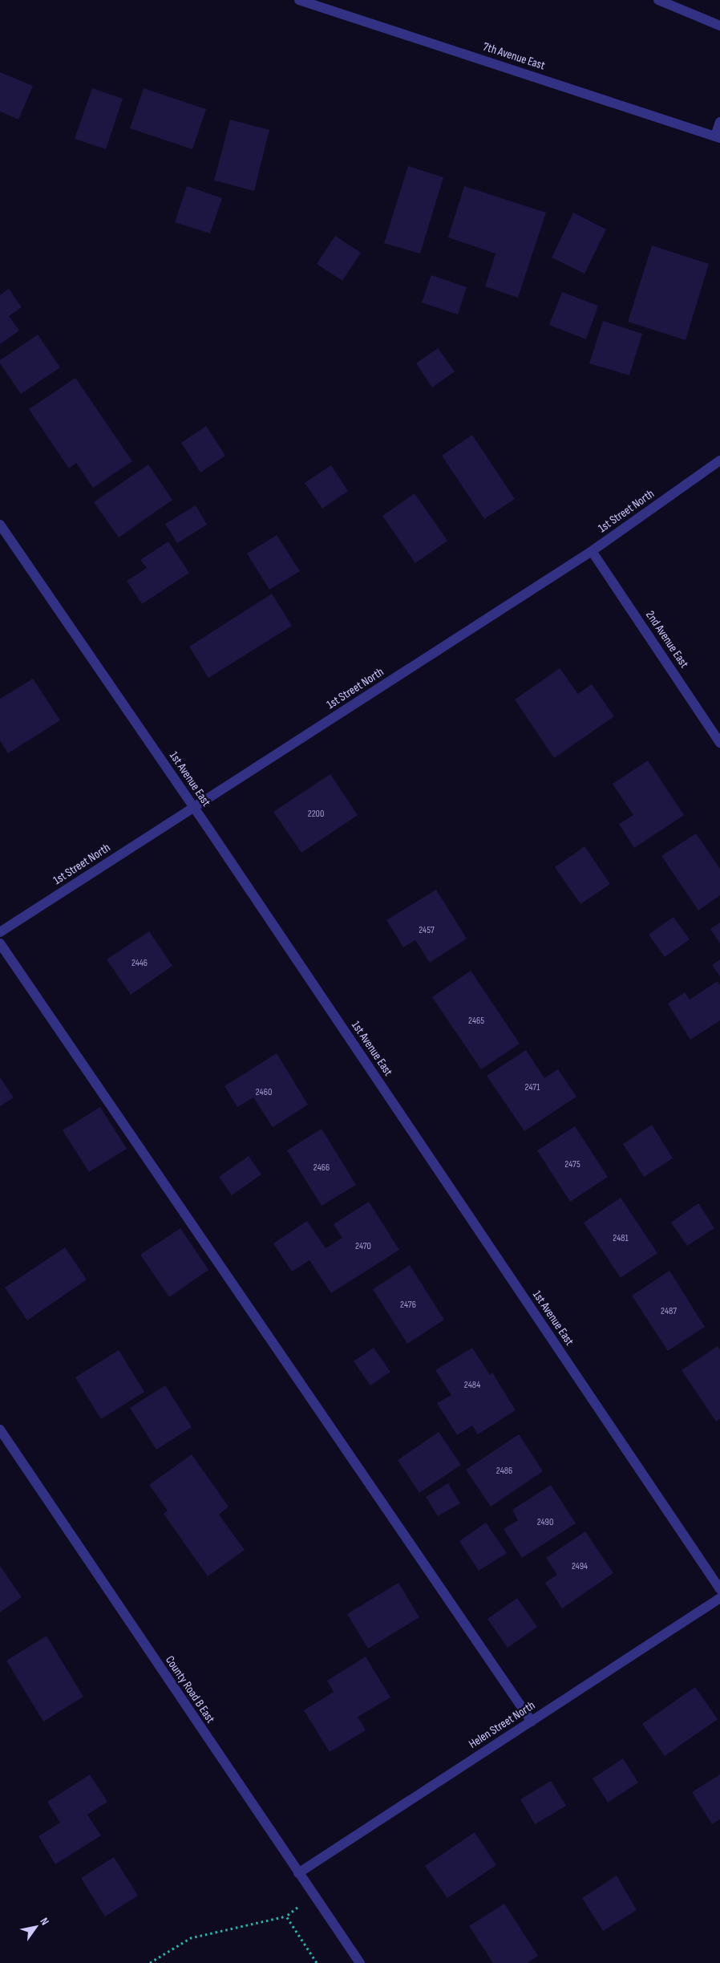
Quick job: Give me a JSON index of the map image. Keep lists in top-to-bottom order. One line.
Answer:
{"streets":{"street":["7th Avenue East","1st Street North","2nd Avenue East","1st Avenue East","County Road B East","Helen Street North"]},"crossings":[["1st Street North","2nd Avenue East"],["1st Street North","1st Avenue East"],["County Road B East","Helen Street North"]],"house_numbers":["2200","2457","2446","2465","2471","2460","2475","2466","2481","2470","2476","2487","2484","2486","2490","2494"],"north":"top right"}
